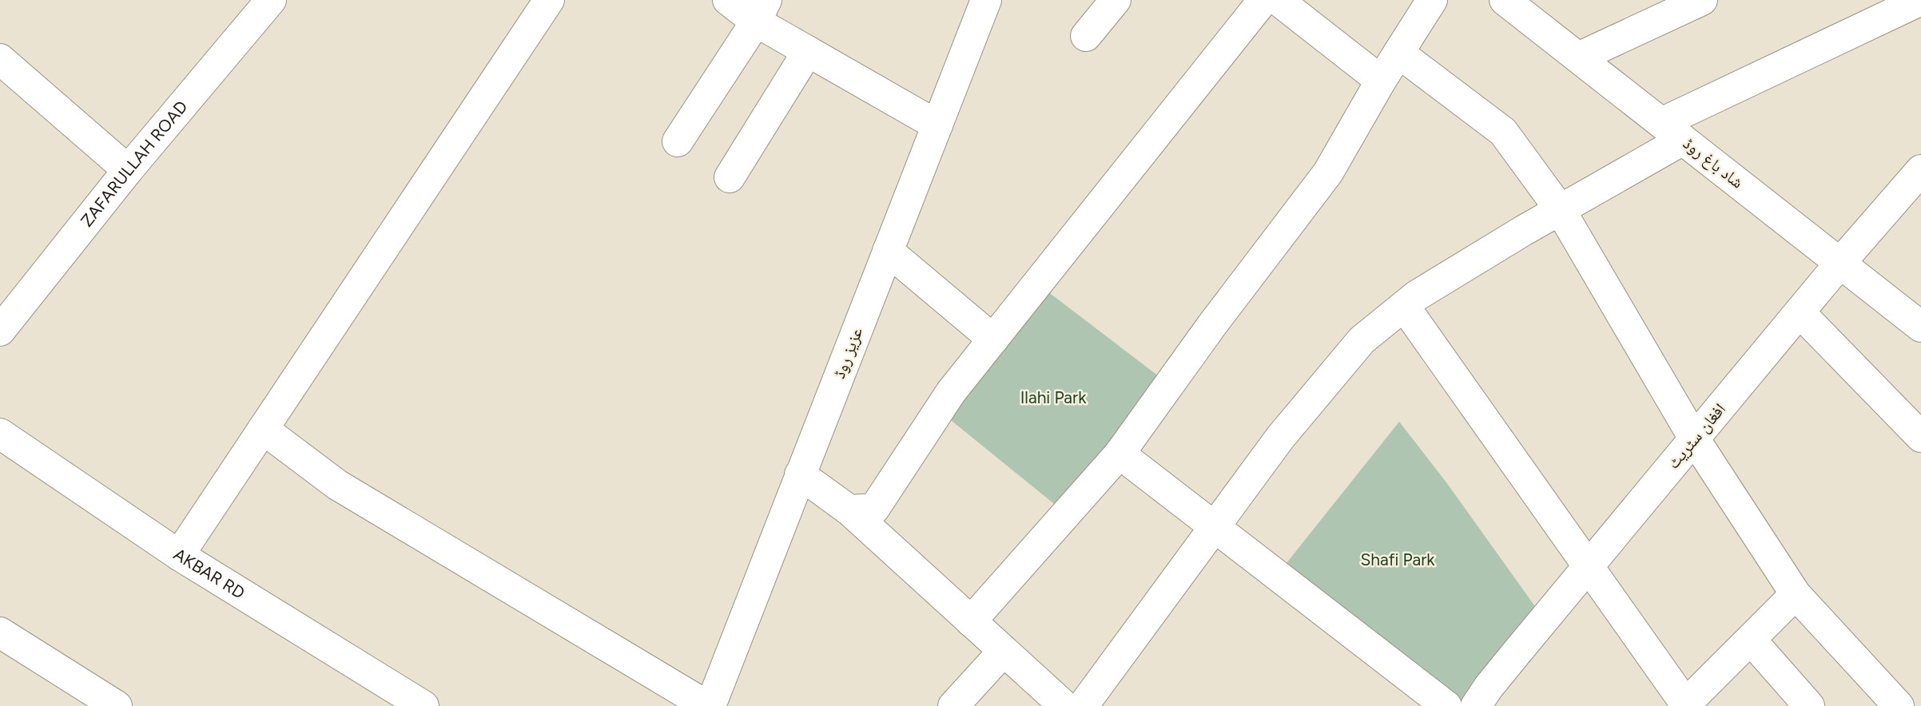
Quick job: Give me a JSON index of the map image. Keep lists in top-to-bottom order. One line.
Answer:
{"streets":{"street":["شاد باغ روڈ","ZAFARULLAH ROAD","عزیز روڈ","افغان سٹریٹ","AKBAR RD"]},"crossings":[["شاد باغ روڈ","افغان سٹریٹ"]],"parks":["Ilahi Park","Shafi Park"]}
